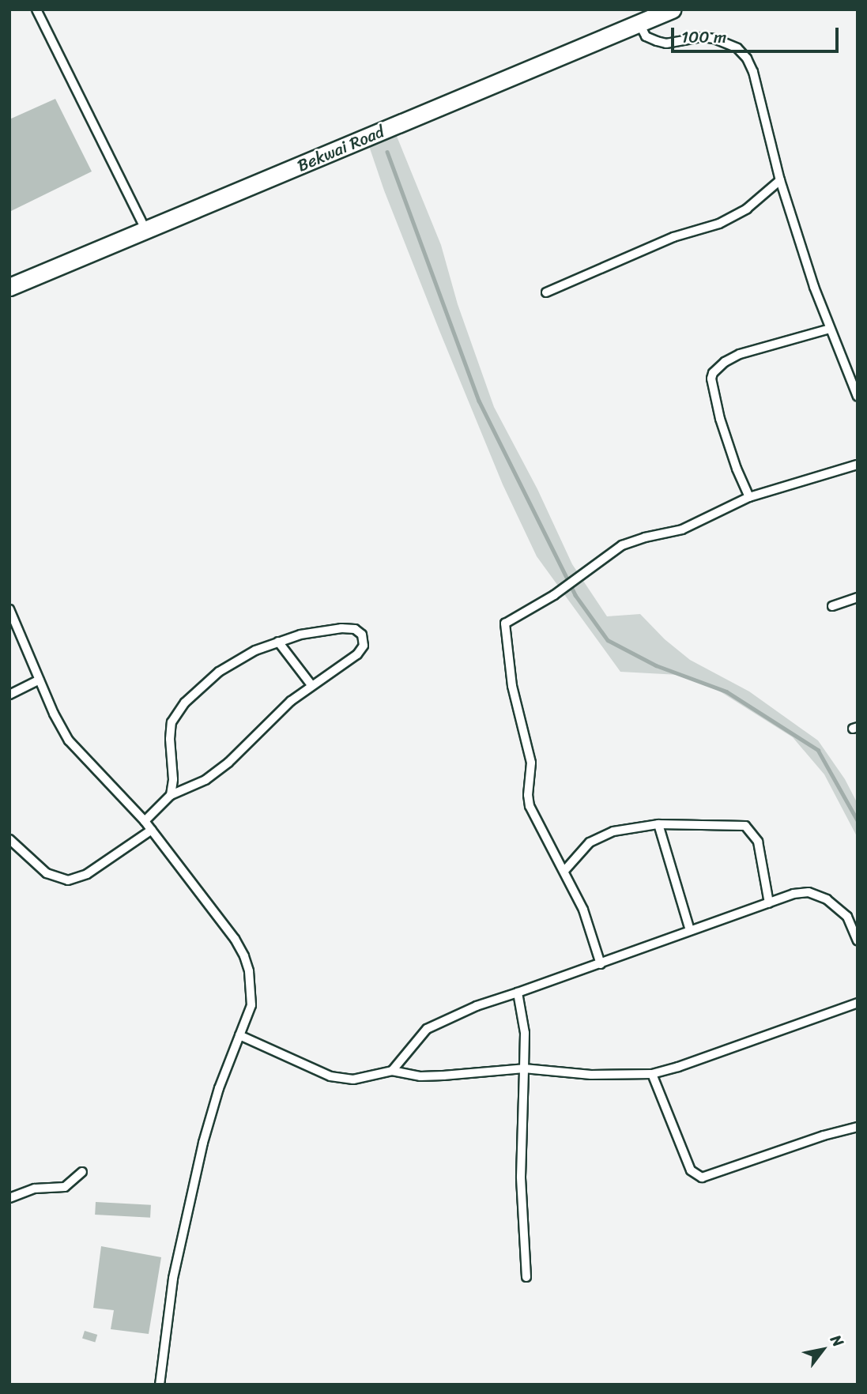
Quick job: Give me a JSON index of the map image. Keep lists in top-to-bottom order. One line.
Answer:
{"streets":{"highway":["Bekwai Road"]},"scale_bar":"100 m","north":"top right"}
